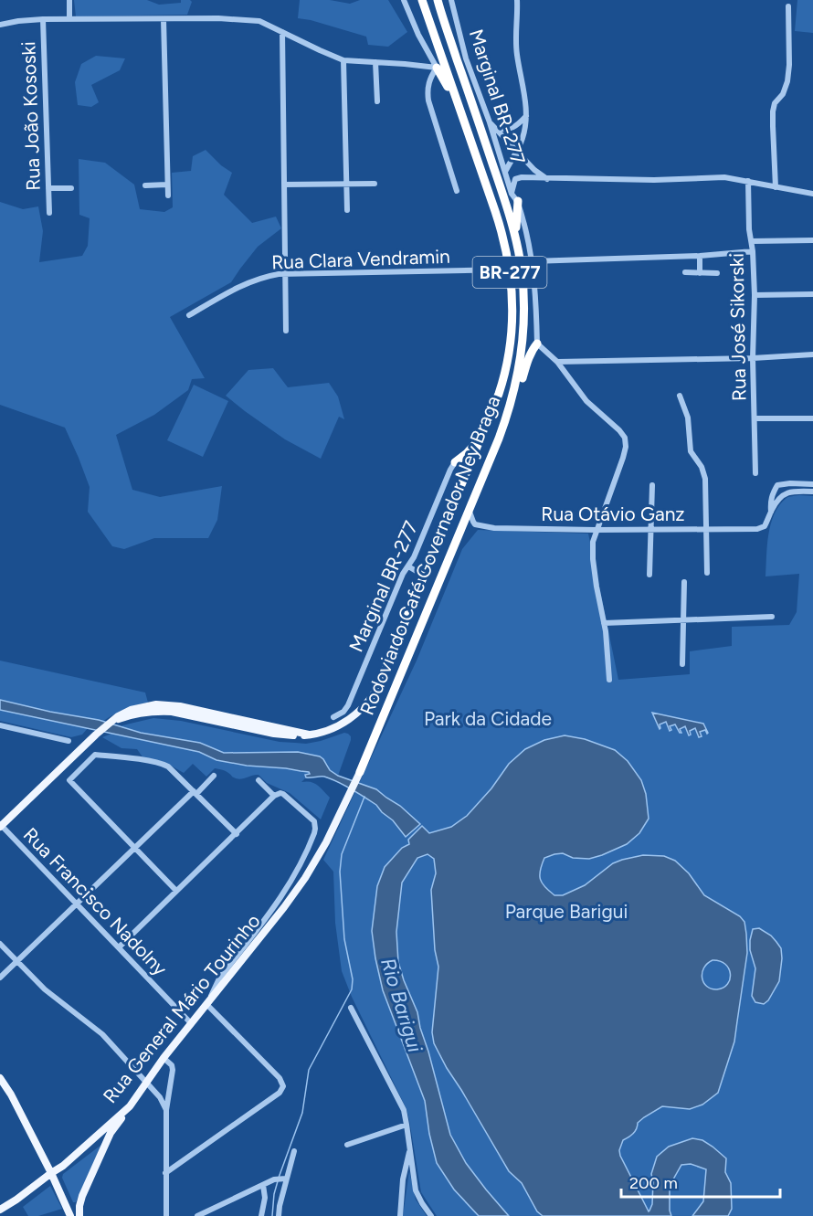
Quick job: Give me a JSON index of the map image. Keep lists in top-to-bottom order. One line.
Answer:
{"streets":{"highway":["BR-277","Rodovia do Café Governador Ney Braga"],"main road":["Rua General Mário Tourinho"],"street":["Marginal BR-277","Rua João Kososki","Rua Clara Vendramin","Rua José Sikorski","Rua Otávio Ganz","Rua Francisco Nadolny"]},"crossings":[["Rua Clara Vendramin","Rodovia do Café Governador Ney Braga"],["Rua Otávio Ganz","Rodovia do Café Governador Ney Braga"],["Rodovia do Café Governador Ney Braga","Rua General Mário Tourinho"],["Rua Francisco Nadolny","Rua General Mário Tourinho"]],"water":["Rio Barigui"],"parks":["Park da Cidade","Parque Barigui"],"scale_bar":"200 m"}
